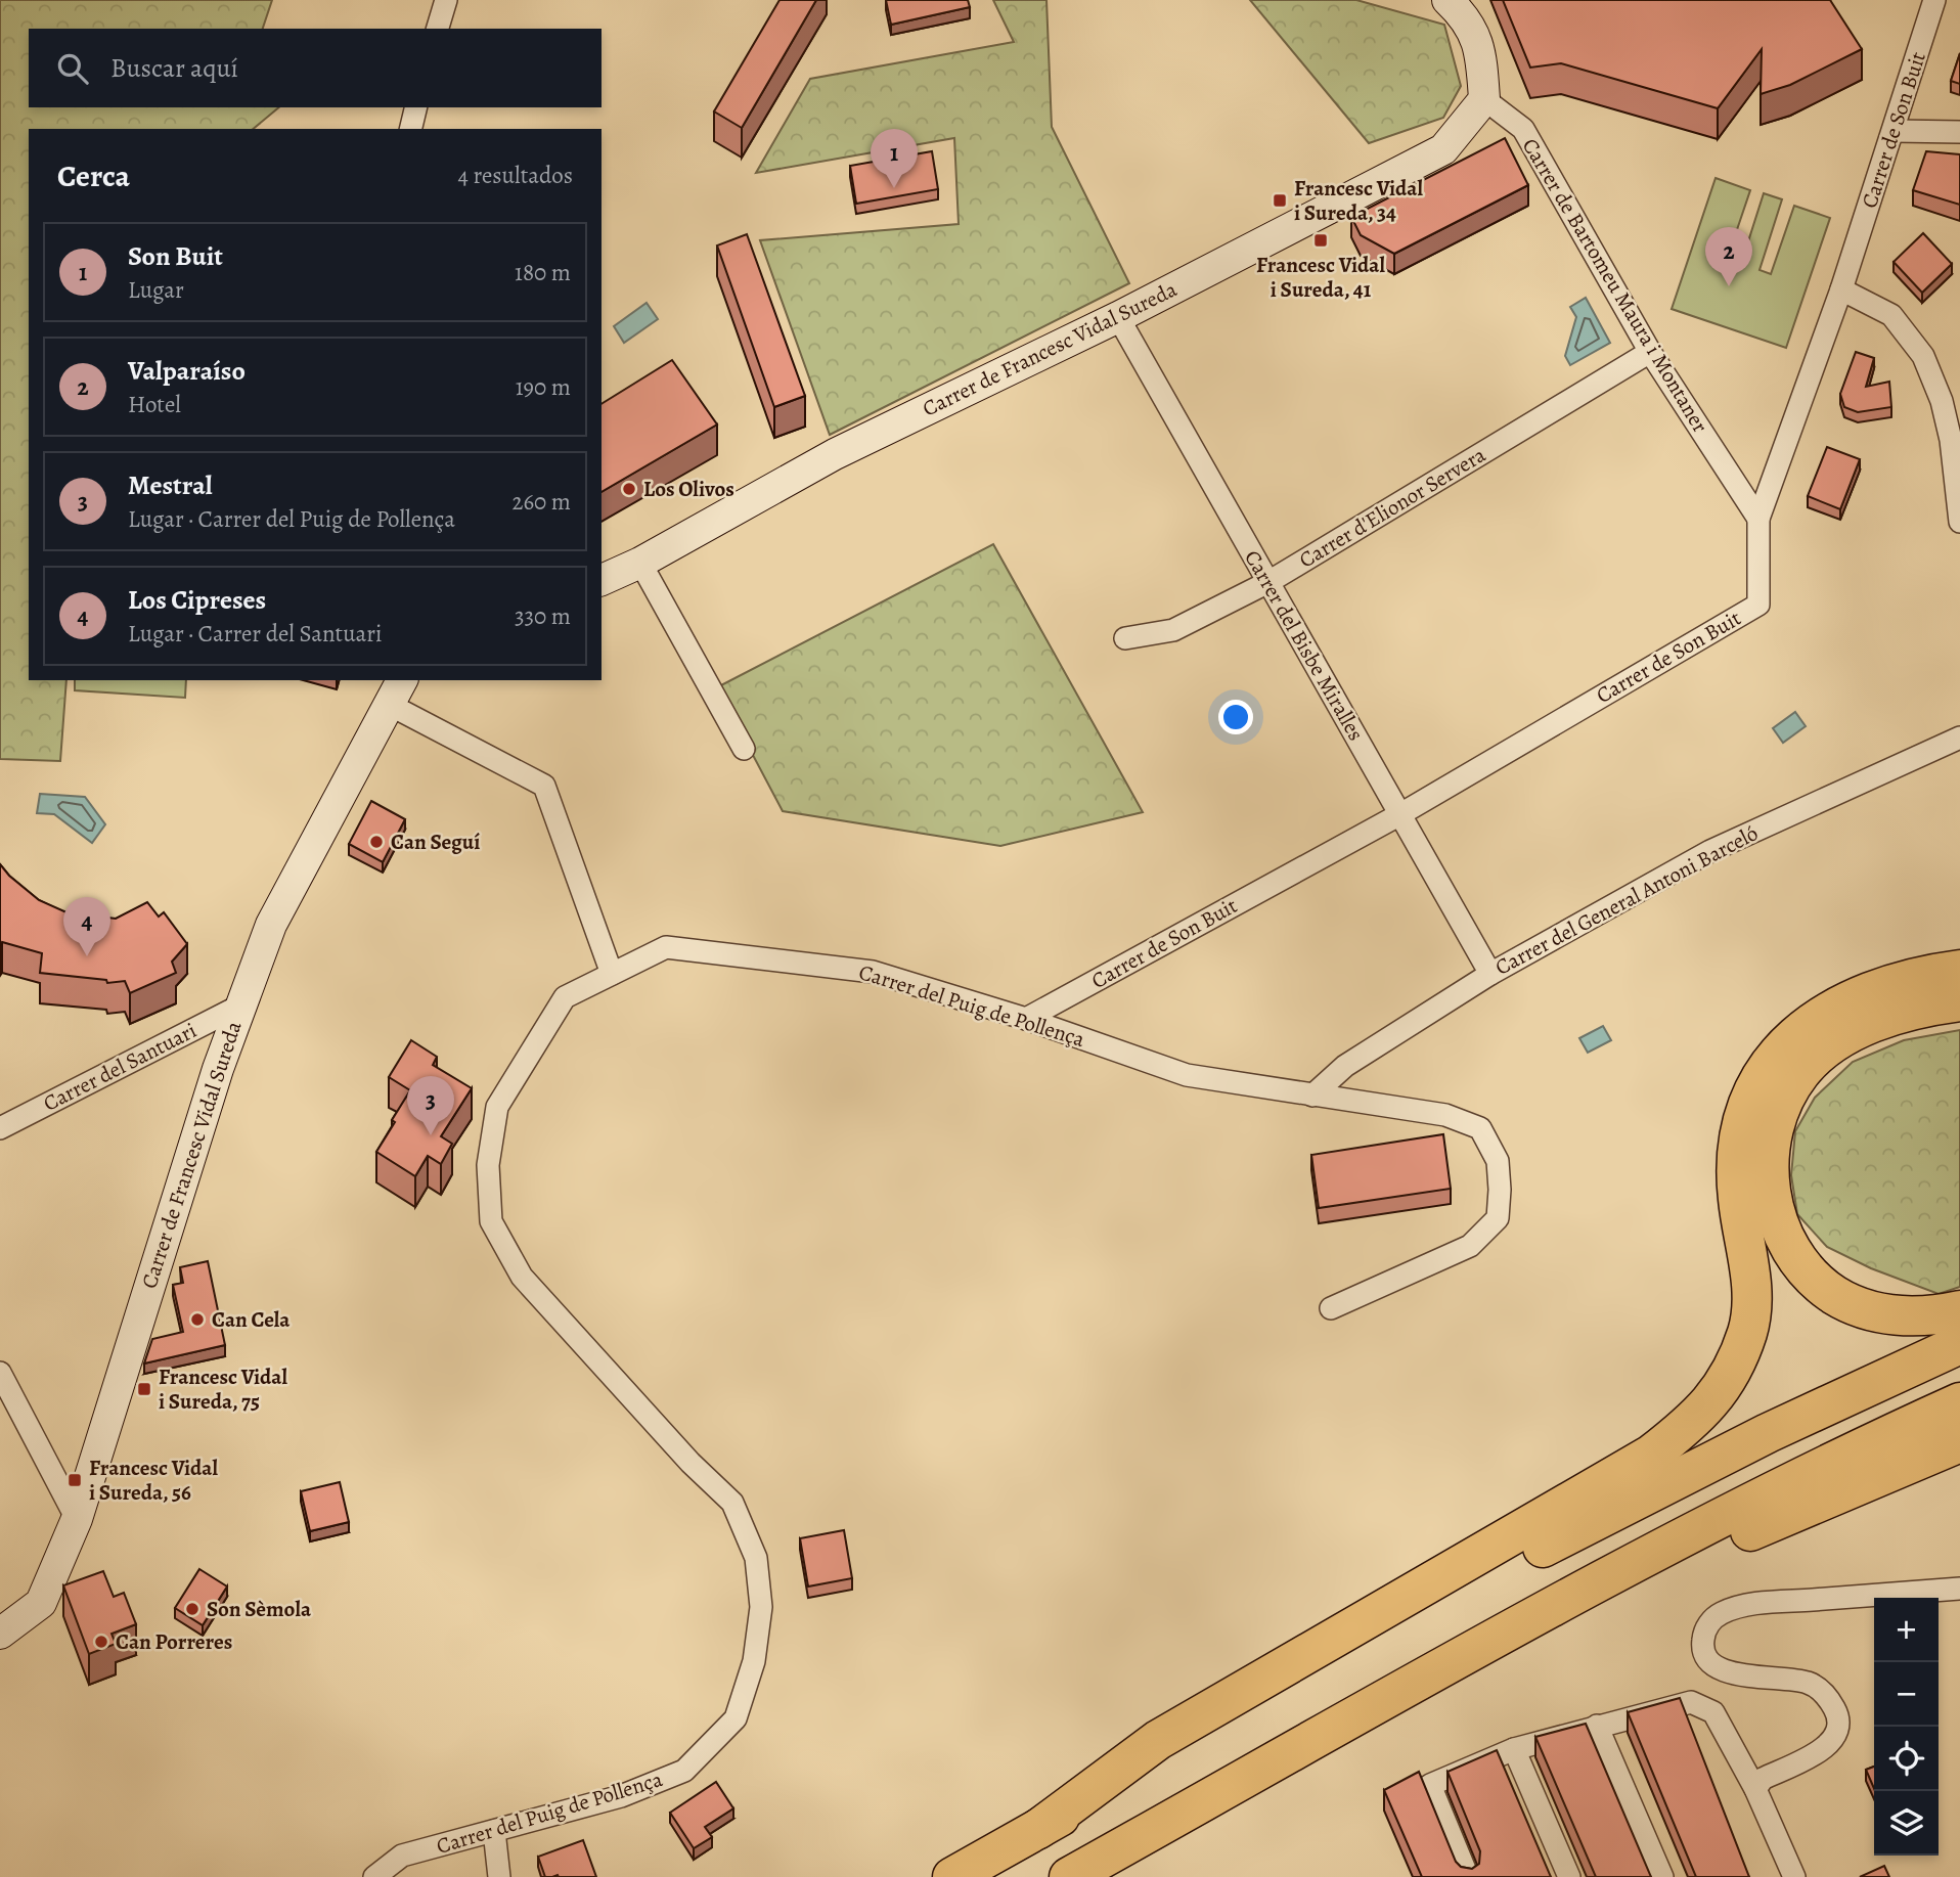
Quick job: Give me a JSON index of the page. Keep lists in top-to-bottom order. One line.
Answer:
{"streets":{"street":["Carrer de Son Buit","Carrer de Bartomeu Maura i Montaner","Carrer de Francesc Vidal Sureda","Carrer d'Elionor Servera","Carrer del Bisbe Miralles","Carrer del General Antoni Barceló","Carrer del Puig de Pollença","Carrer del Santuari"]},"crossings":[["Carrer de Son Buit","Carrer de Bartomeu Maura i Montaner"],["Carrer de Son Buit","Carrer del Bisbe Miralles"],["Carrer de Son Buit","Carrer del Puig de Pollença"],["Carrer de Bartomeu Maura i Montaner","Carrer de Francesc Vidal Sureda"],["Carrer de Bartomeu Maura i Montaner","Carrer d'Elionor Servera"],["Carrer de Francesc Vidal Sureda","Carrer del Bisbe Miralles"],["Carrer de Francesc Vidal Sureda","Carrer del Santuari"],["Carrer d'Elionor Servera","Carrer del Bisbe Miralles"],["Carrer del Bisbe Miralles","Carrer del General Antoni Barceló"],["Carrer del General Antoni Barceló","Carrer del Puig de Pollença"]],"places":{"transit":["Francesc Vidal i Sureda, 34","Francesc Vidal i Sureda, 41","Francesc Vidal i Sureda, 75","Francesc Vidal i Sureda, 56"],"other":["Los Olivos","Can Seguí","Can Cela","Son Sèmola","Can Porreres"]},"page":{"search":"Buscar aquí","pins":["1","2","4","3"],"heading":["Cerca","4 resultados"],"list":[{"mark":"1","name":"Son Buit","note":"Lugar","value":"180 m"},{"mark":"2","name":"Valparaíso","note":"Hotel","value":"190 m"},{"mark":"3","name":"Mestral","note":"Lugar · Carrer del Puig de Pollença","value":"260 m"},{"mark":"4","name":"Los Cipreses","note":"Lugar · Carrer del Santuari","value":"330 m"}],"map_buttons":["+","−"]}}
